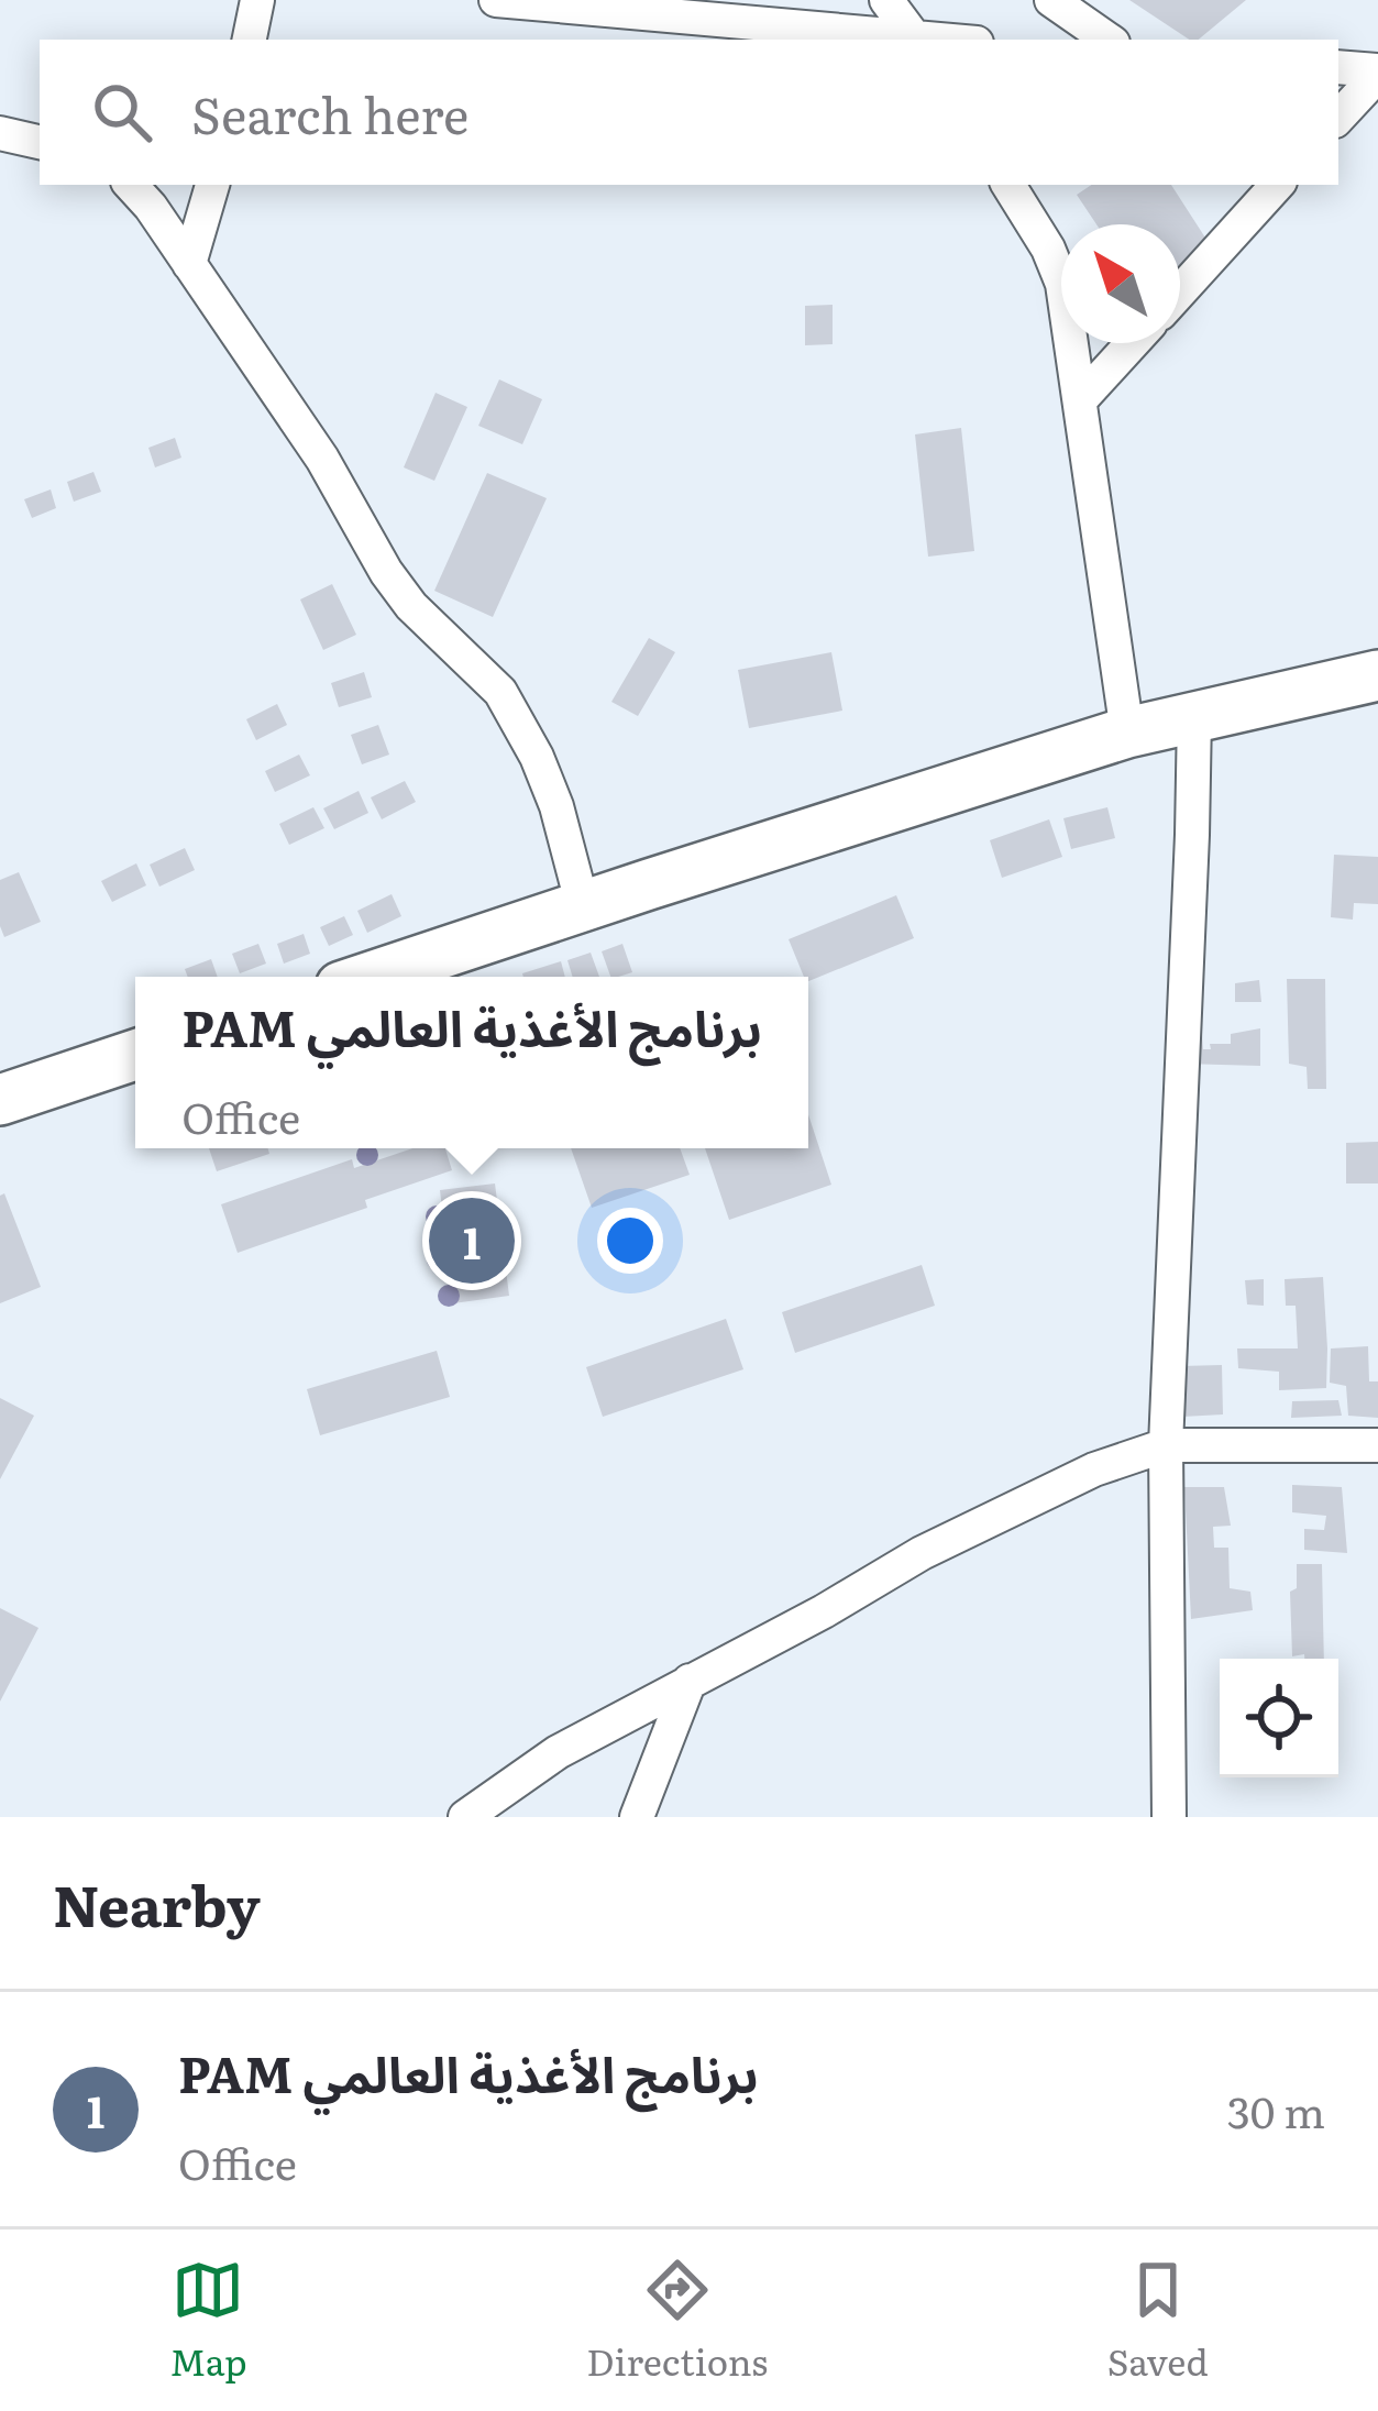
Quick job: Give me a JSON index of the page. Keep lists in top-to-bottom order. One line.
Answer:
{"north":"top left","page":{"search":"Search here","popup":["PAM برنامج الأغذية العالمي","Office"],"pins":"1","heading":"Nearby","list":[{"mark":"1","name":"PAM برنامج الأغذية العالمي","note":"Office","value":"30 m"}],"nav":["Map","Directions","Saved"]}}
